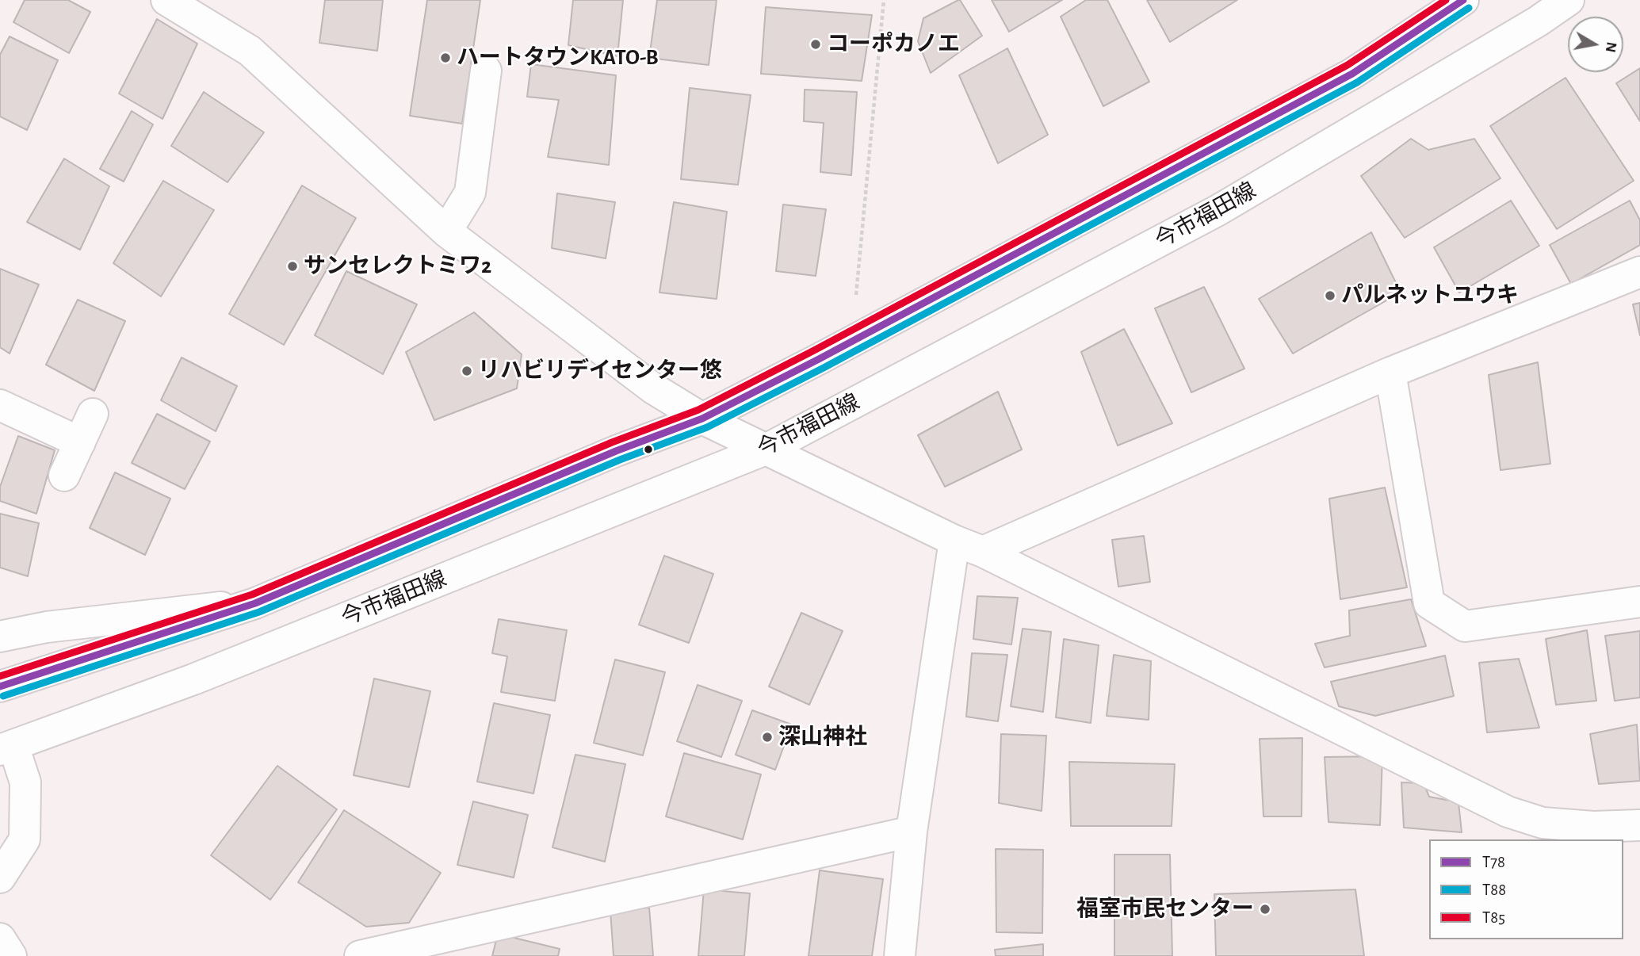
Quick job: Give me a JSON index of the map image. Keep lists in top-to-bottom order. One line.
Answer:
{"streets":{"street":["今市福田線"]},"places":["コーポカノエ","ハートタウンKATO-B","サンセレクトミワ2","パルネットユウキ","リハビリデイセンター悠","深山神社","福室市民センター"],"lines":["transit line T78","transit line T85","transit line T88"],"legend":["T78","T88","T85"],"north":"right"}
